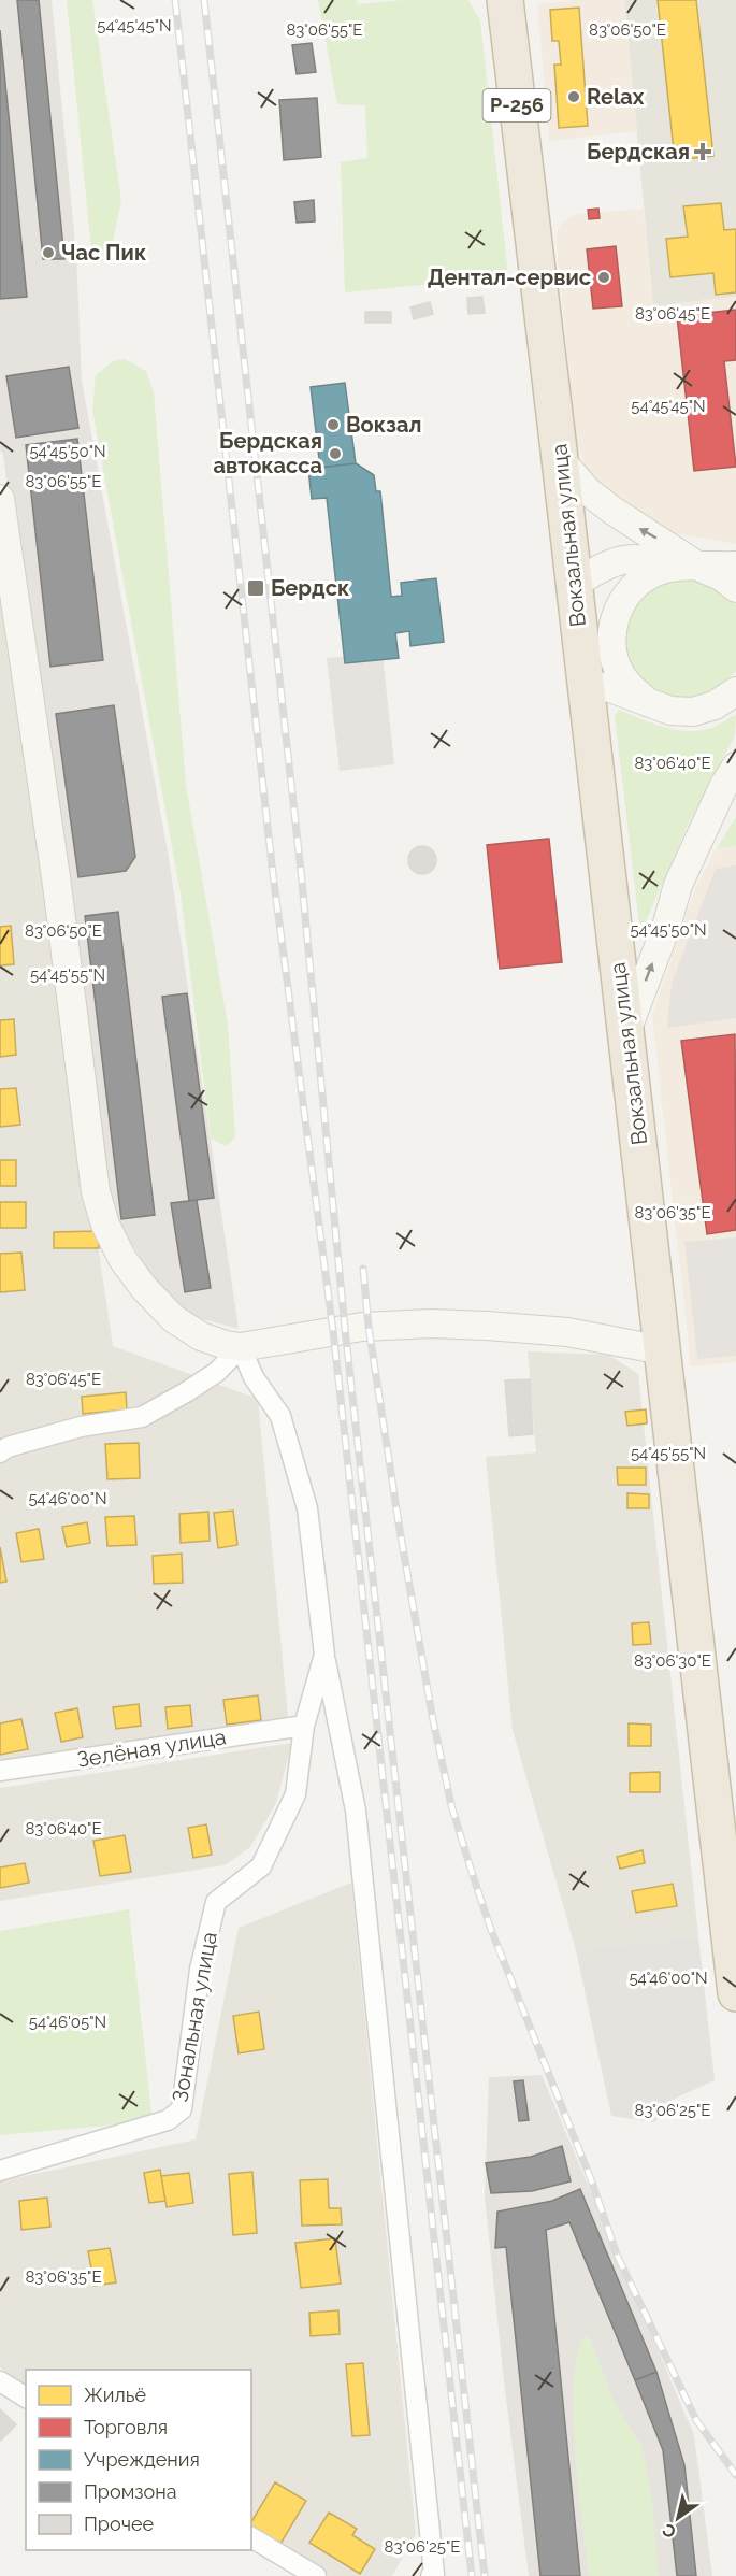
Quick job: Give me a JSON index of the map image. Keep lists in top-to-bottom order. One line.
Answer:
{"streets":{"highway":["Р-256","Вокзальная улица"],"street":["Зелёная улица","Зональная улица"]},"crossings":[["Зелёная улица","Зональная улица"]],"places":{"other":["Relax","Час Пик","Дентал-сервис","Вокзал","Бердская автокасса"],"health":["Бердская"],"transit":["Бердск"]},"legend":["Жильё","Торговля","Учреждения","Промзона","Прочее"],"north":"bottom left","coordinates":["54°45'45\"N","83°06'55\"E","83°06'50\"E","83°06'45\"E","54°45'50\"N","83°06'40\"E","54°45'55\"N","83°06'35\"E","54°46'00\"N","83°06'30\"E","54°46'05\"N","83°06'25\"E"]}
